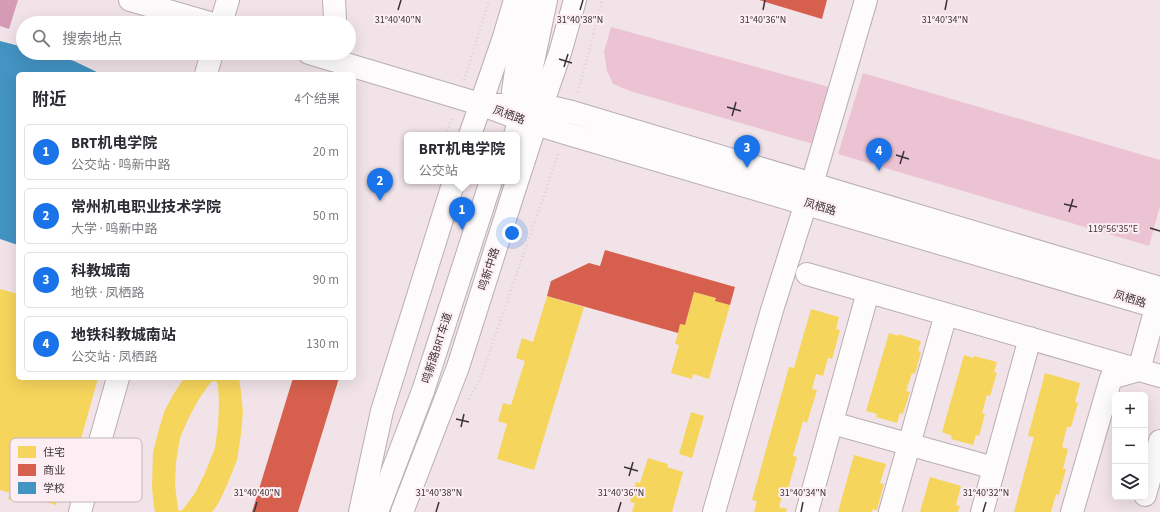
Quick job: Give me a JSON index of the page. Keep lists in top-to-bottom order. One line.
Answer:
{"streets":{"main road":["凤栖路","鸣新中路","鸣新路BRT车道"]},"crossings":[["凤栖路","鸣新中路"]],"legend":["住宅","商业","学校"],"page":{"search":"搜索地点","heading":["附近","4个结果"],"list":[{"mark":"1","name":"BRT机电学院","note":"公交站 · 鸣新中路","value":"20 m"},{"mark":"2","name":"常州机电职业技术学院","note":"大学 · 鸣新中路","value":"50 m"},{"mark":"3","name":"科教城南","note":"地铁 · 凤栖路","value":"90 m"},{"mark":"4","name":"地铁科教城南站","note":"公交站 · 凤栖路","value":"130 m"}],"popup":["BRT机电学院","公交站"],"pins":["3","4","2","1"],"map_buttons":["+","−"]},"coordinates":["31°40'40\"N","31°40'38\"N","31°40'36\"N","31°40'34\"N","119°56'35\"E","31°40'32\"N"]}
